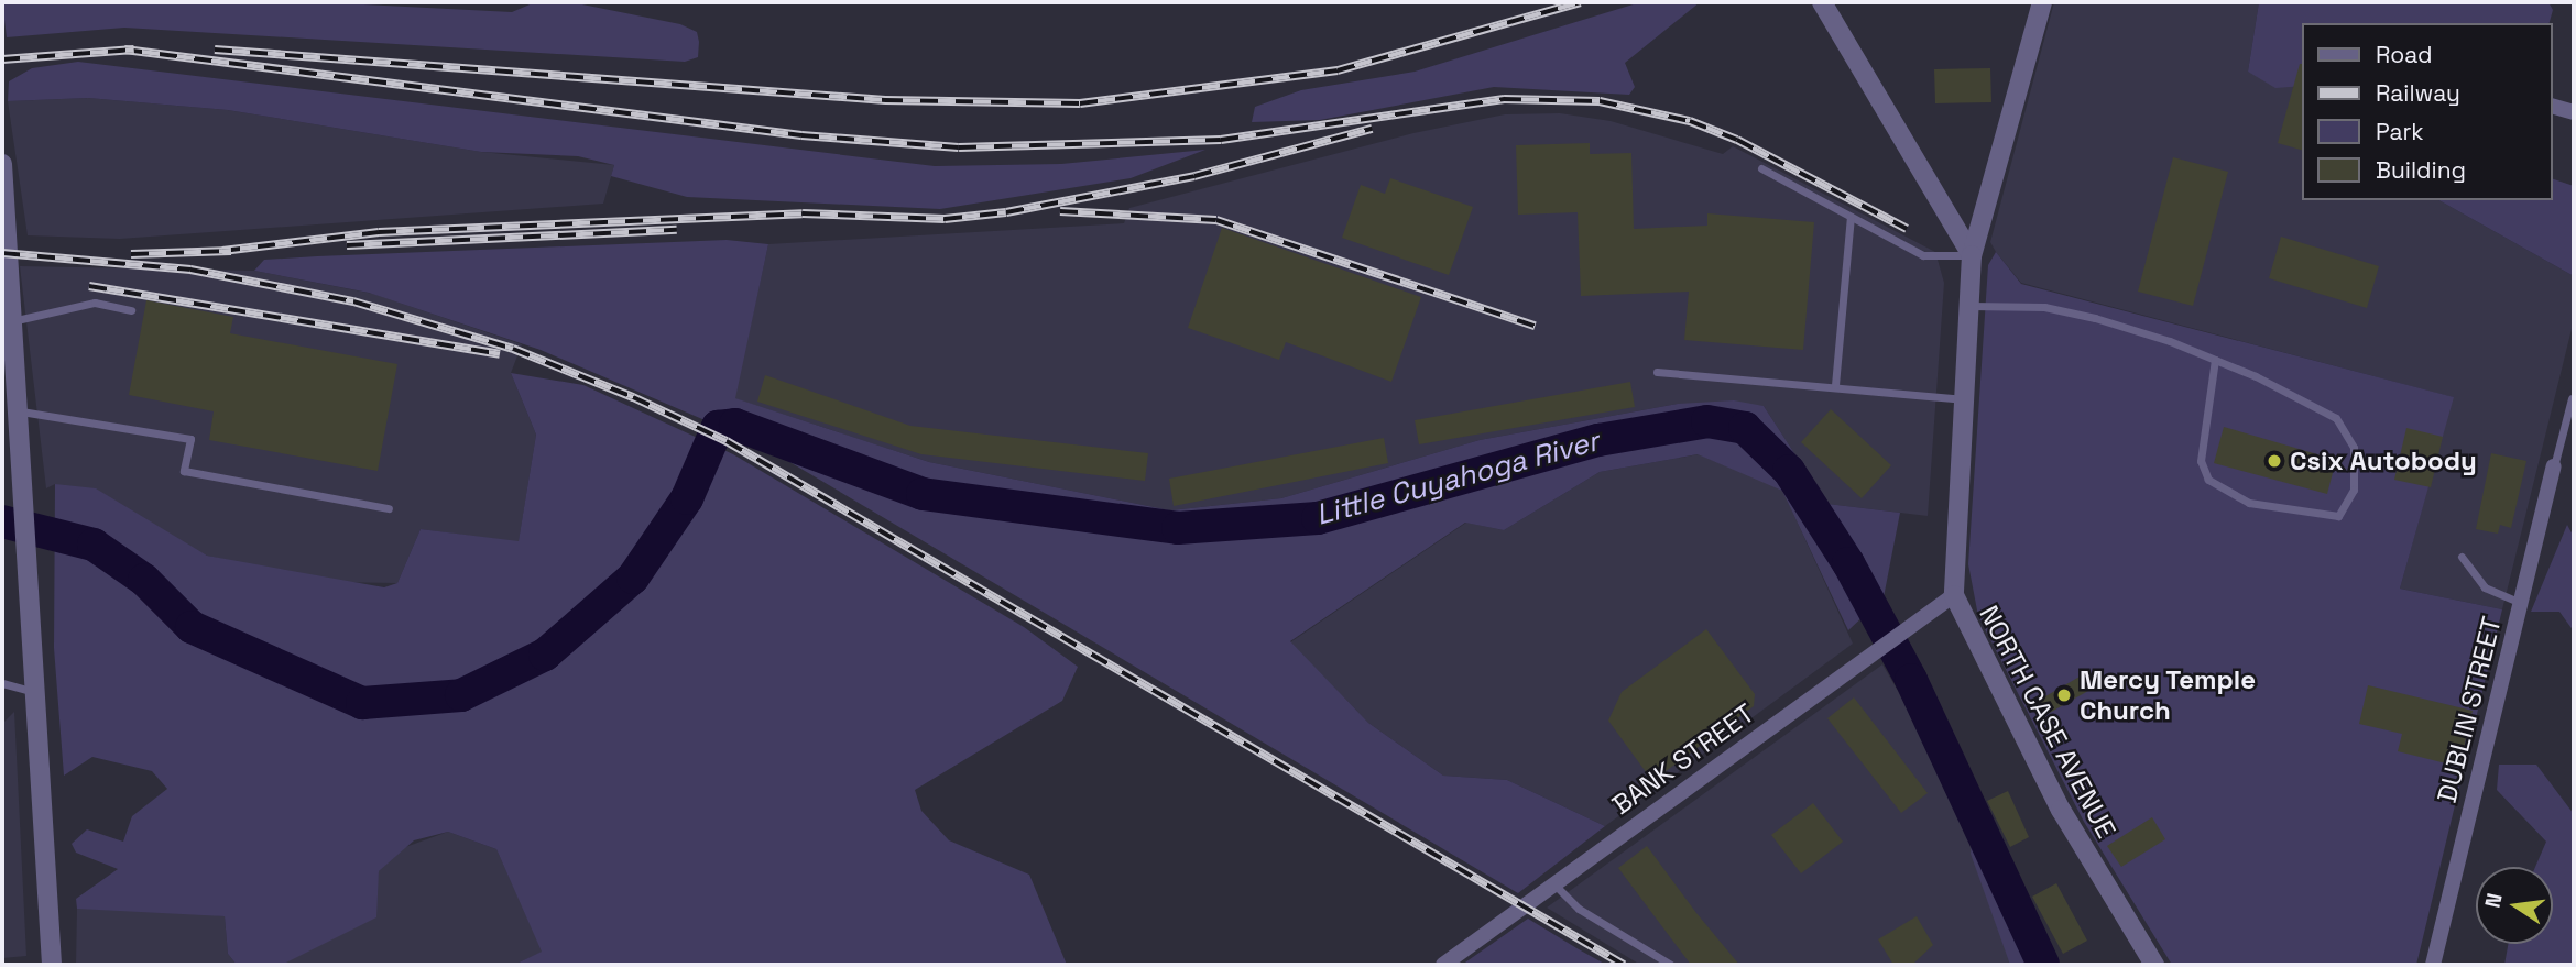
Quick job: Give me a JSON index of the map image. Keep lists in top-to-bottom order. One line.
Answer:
{"streets":{"street":["DUBLIN STREET","NORTH CASE AVENUE","BANK STREET"]},"crossings":[["NORTH CASE AVENUE","BANK STREET"]],"water":["Little Cuyahoga River"],"places":["Csix Autobody","Mercy Temple Church"],"legend":["Road","Railway","Park","Building"],"north":"left"}
